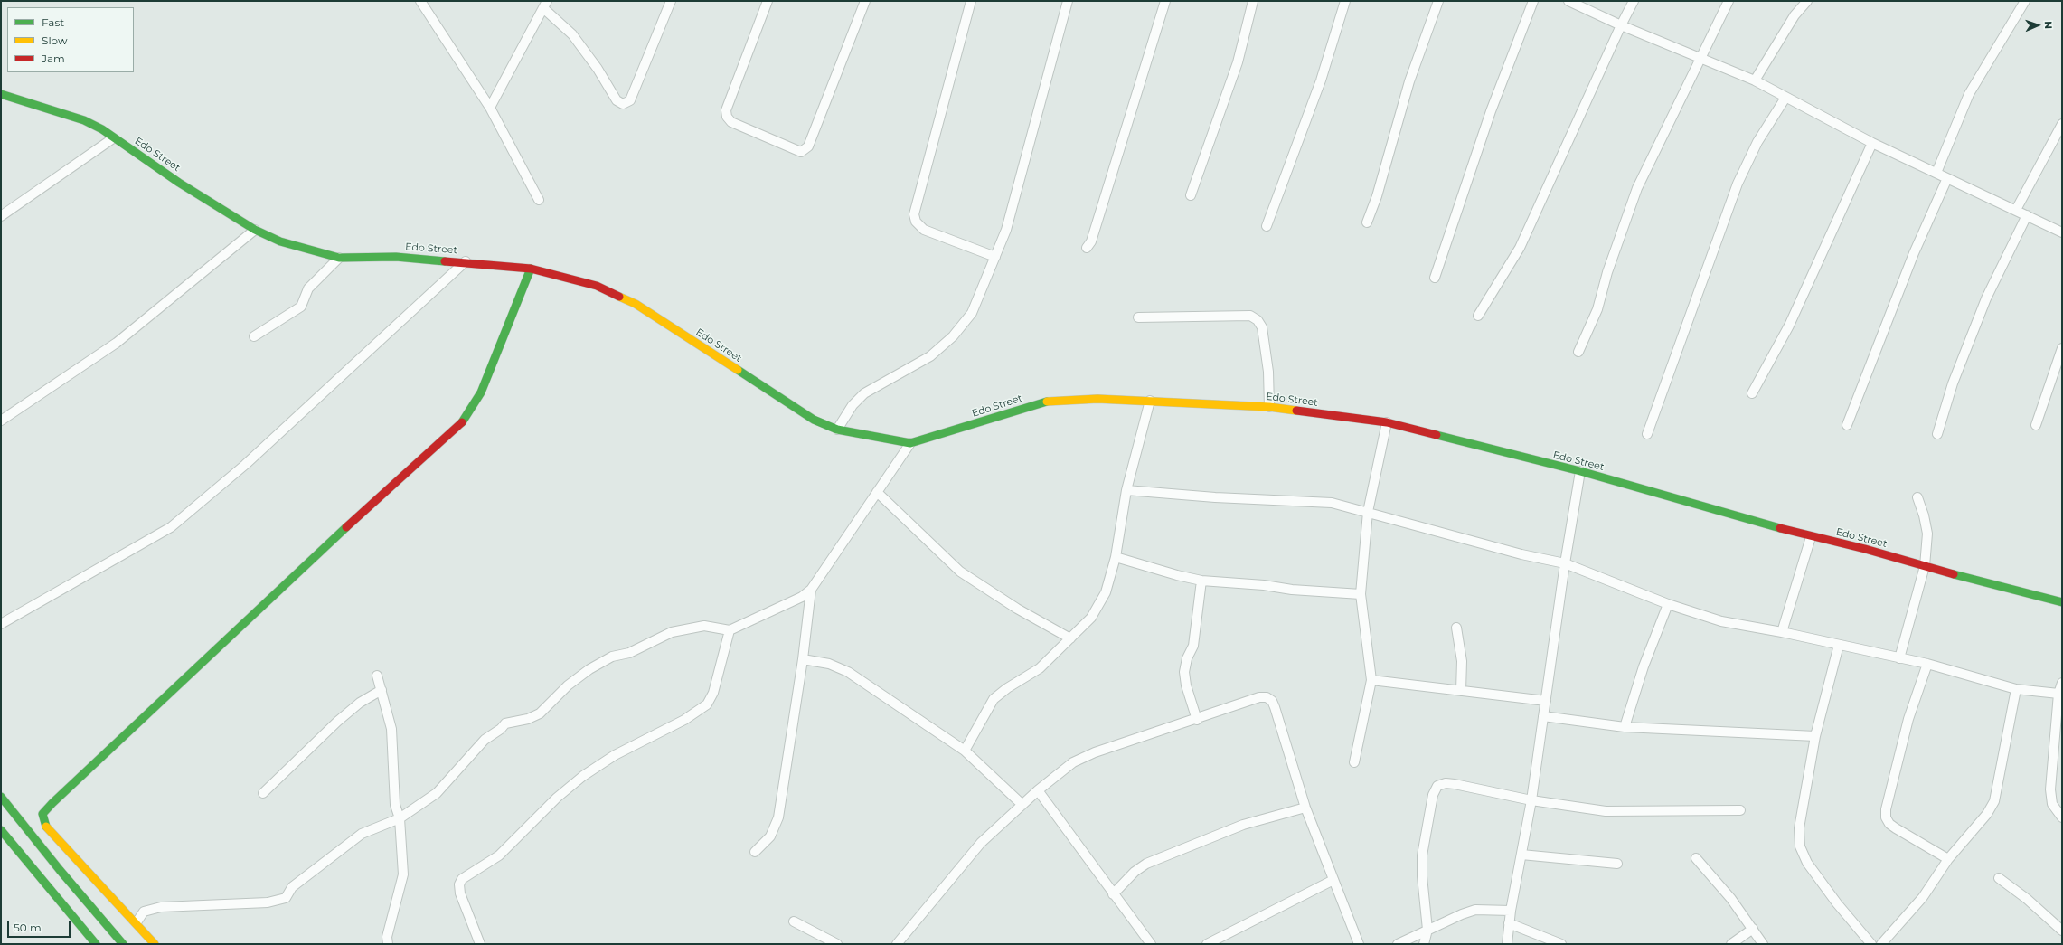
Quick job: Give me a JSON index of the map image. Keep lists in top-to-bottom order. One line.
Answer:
{"streets":{"main road":["Edo Street"]},"legend":["Fast","Slow","Jam"],"scale_bar":"50 m","north":"right"}
